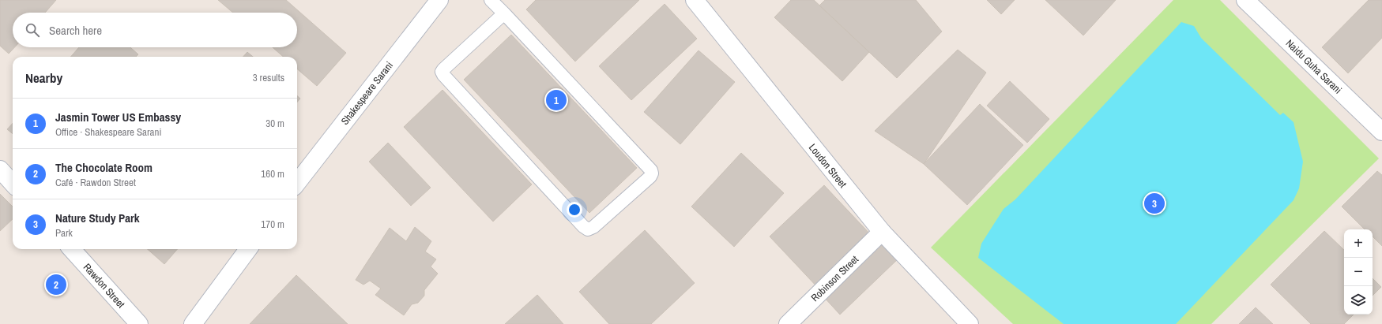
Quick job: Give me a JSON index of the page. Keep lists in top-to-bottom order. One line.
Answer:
{"streets":{"main road":["Naidu Guha Sarani","Shakespeare Sarani","Loudon Street","Robinson Street","Rawdon Street"]},"crossings":[["Loudon Street","Robinson Street"]],"page":{"search":"Search here","heading":["Nearby","3 results"],"pins":["1","3","2"],"list":[{"mark":"1","name":"Jasmin Tower US Embassy","note":"Office · Shakespeare Sarani","value":"30 m"},{"mark":"2","name":"The Chocolate Room","note":"Café · Rawdon Street","value":"160 m"},{"mark":"3","name":"Nature Study Park","note":"Park","value":"170 m"}],"map_buttons":["+","−"]}}
